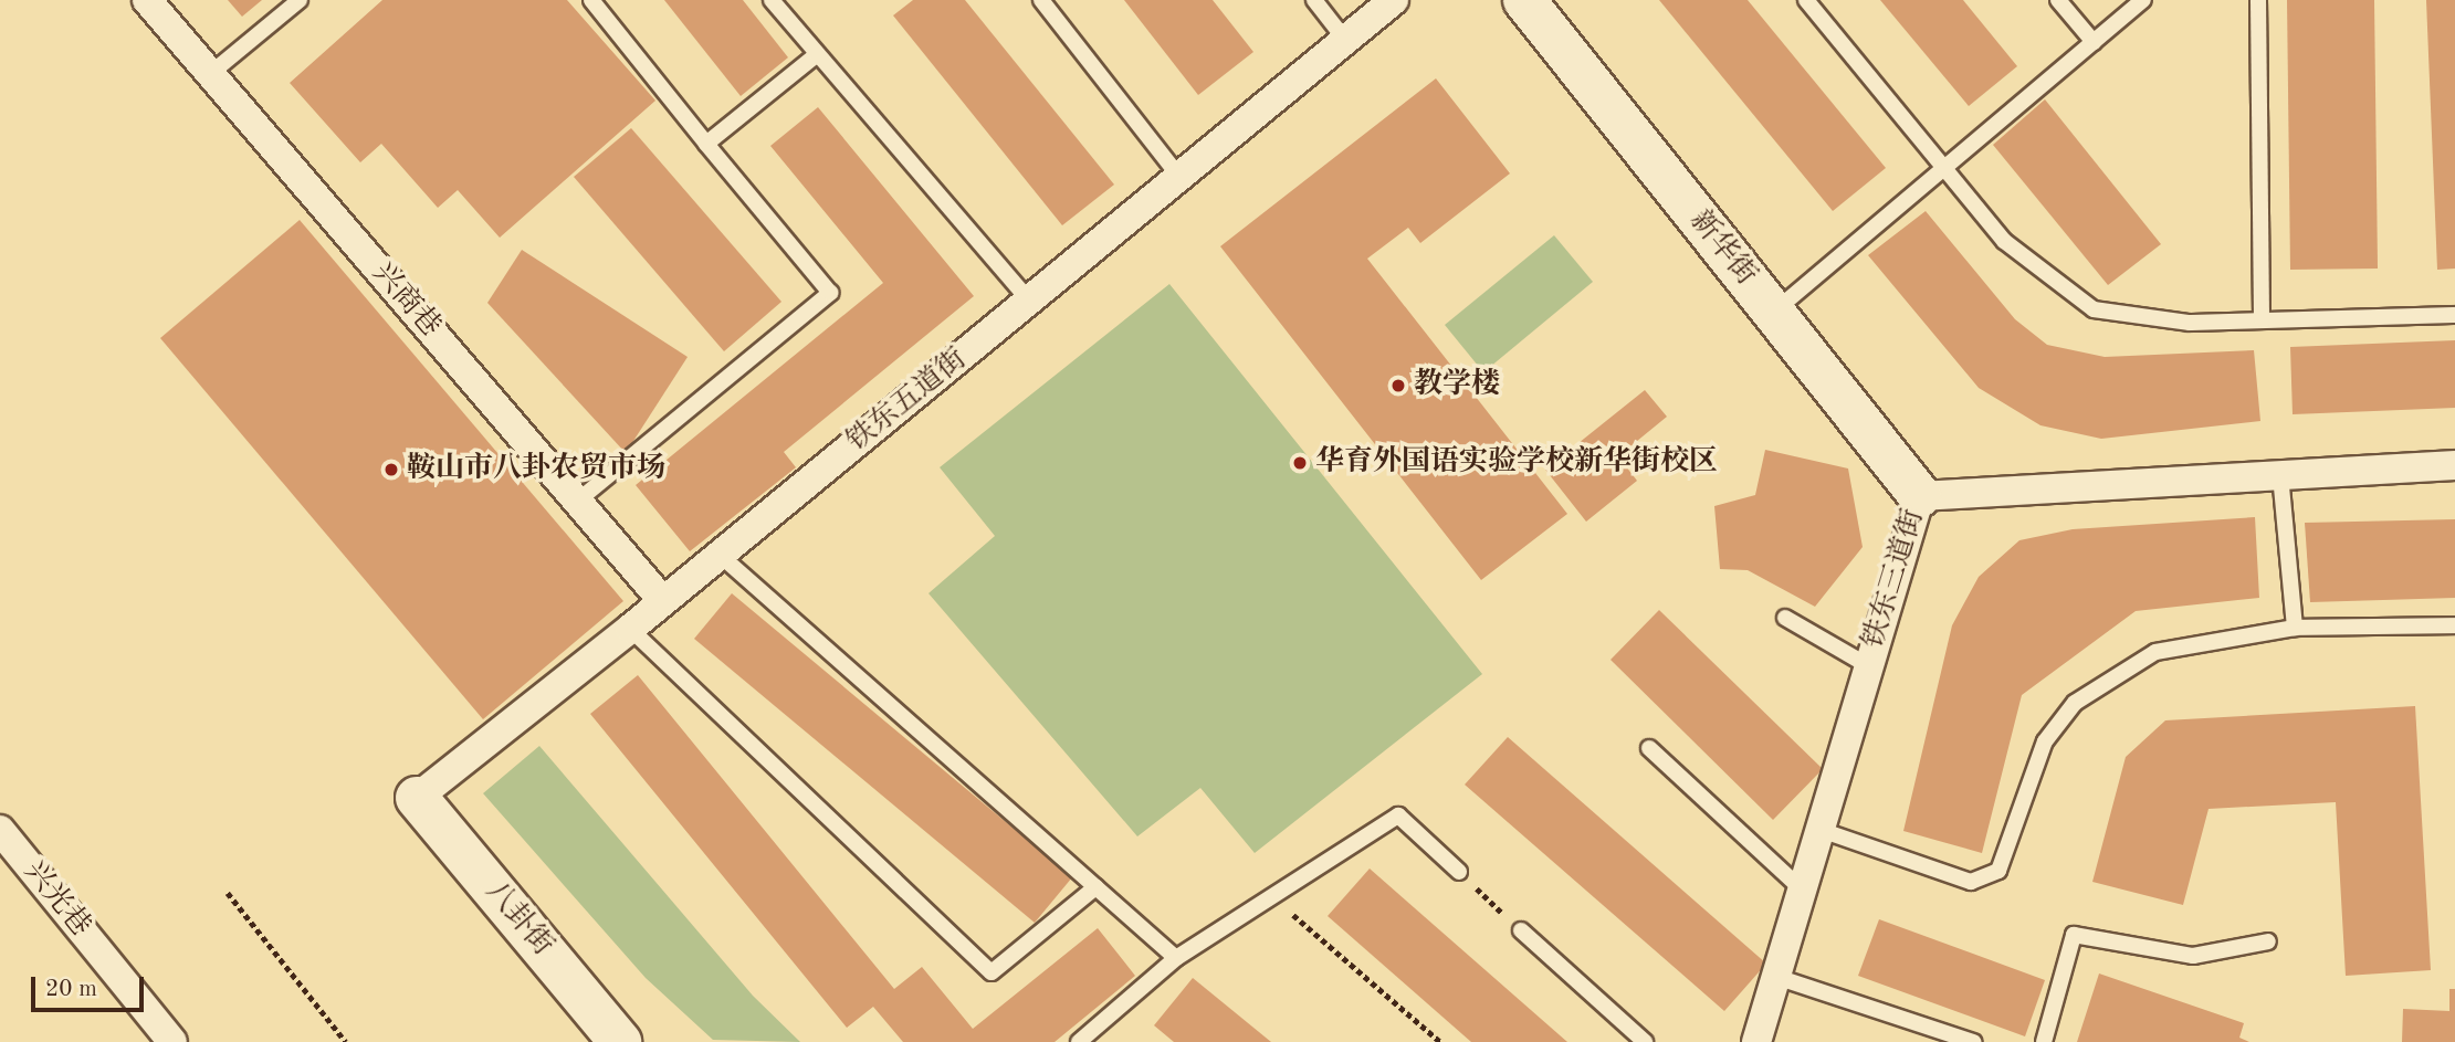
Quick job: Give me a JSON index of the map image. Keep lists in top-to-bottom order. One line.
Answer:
{"streets":{"street":["新华街","兴商巷","铁东五道街","铁东三道街","兴光巷","八卦街"]},"crossings":[["新华街","铁东三道街"],["兴商巷","铁东五道街"],["铁东五道街","八卦街"]],"places":["教学楼","华育外国语实验学校新华街校区","鞍山市八卦农贸市场"],"scale_bar":"20 m"}
